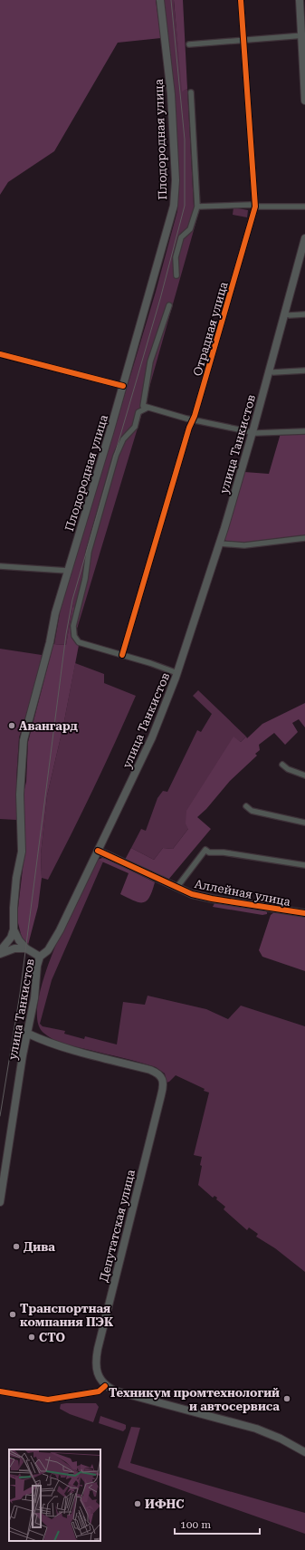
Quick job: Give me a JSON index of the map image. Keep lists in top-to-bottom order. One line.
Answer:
{"streets":{"main road":["Плодородная улица","улица Танкистов","Аллейная улица","Депутатская улица"],"street":["Отрадная улица"]},"crossings":[["улица Танкистов","Аллейная улица"],["улица Танкистов","Депутатская улица"]],"places":["Авангард","Дива","Транспортная компания ПЭК","СТО","Техникум промтехнологий и автосервиса","ИФНС"],"scale_bar":"100 m"}
